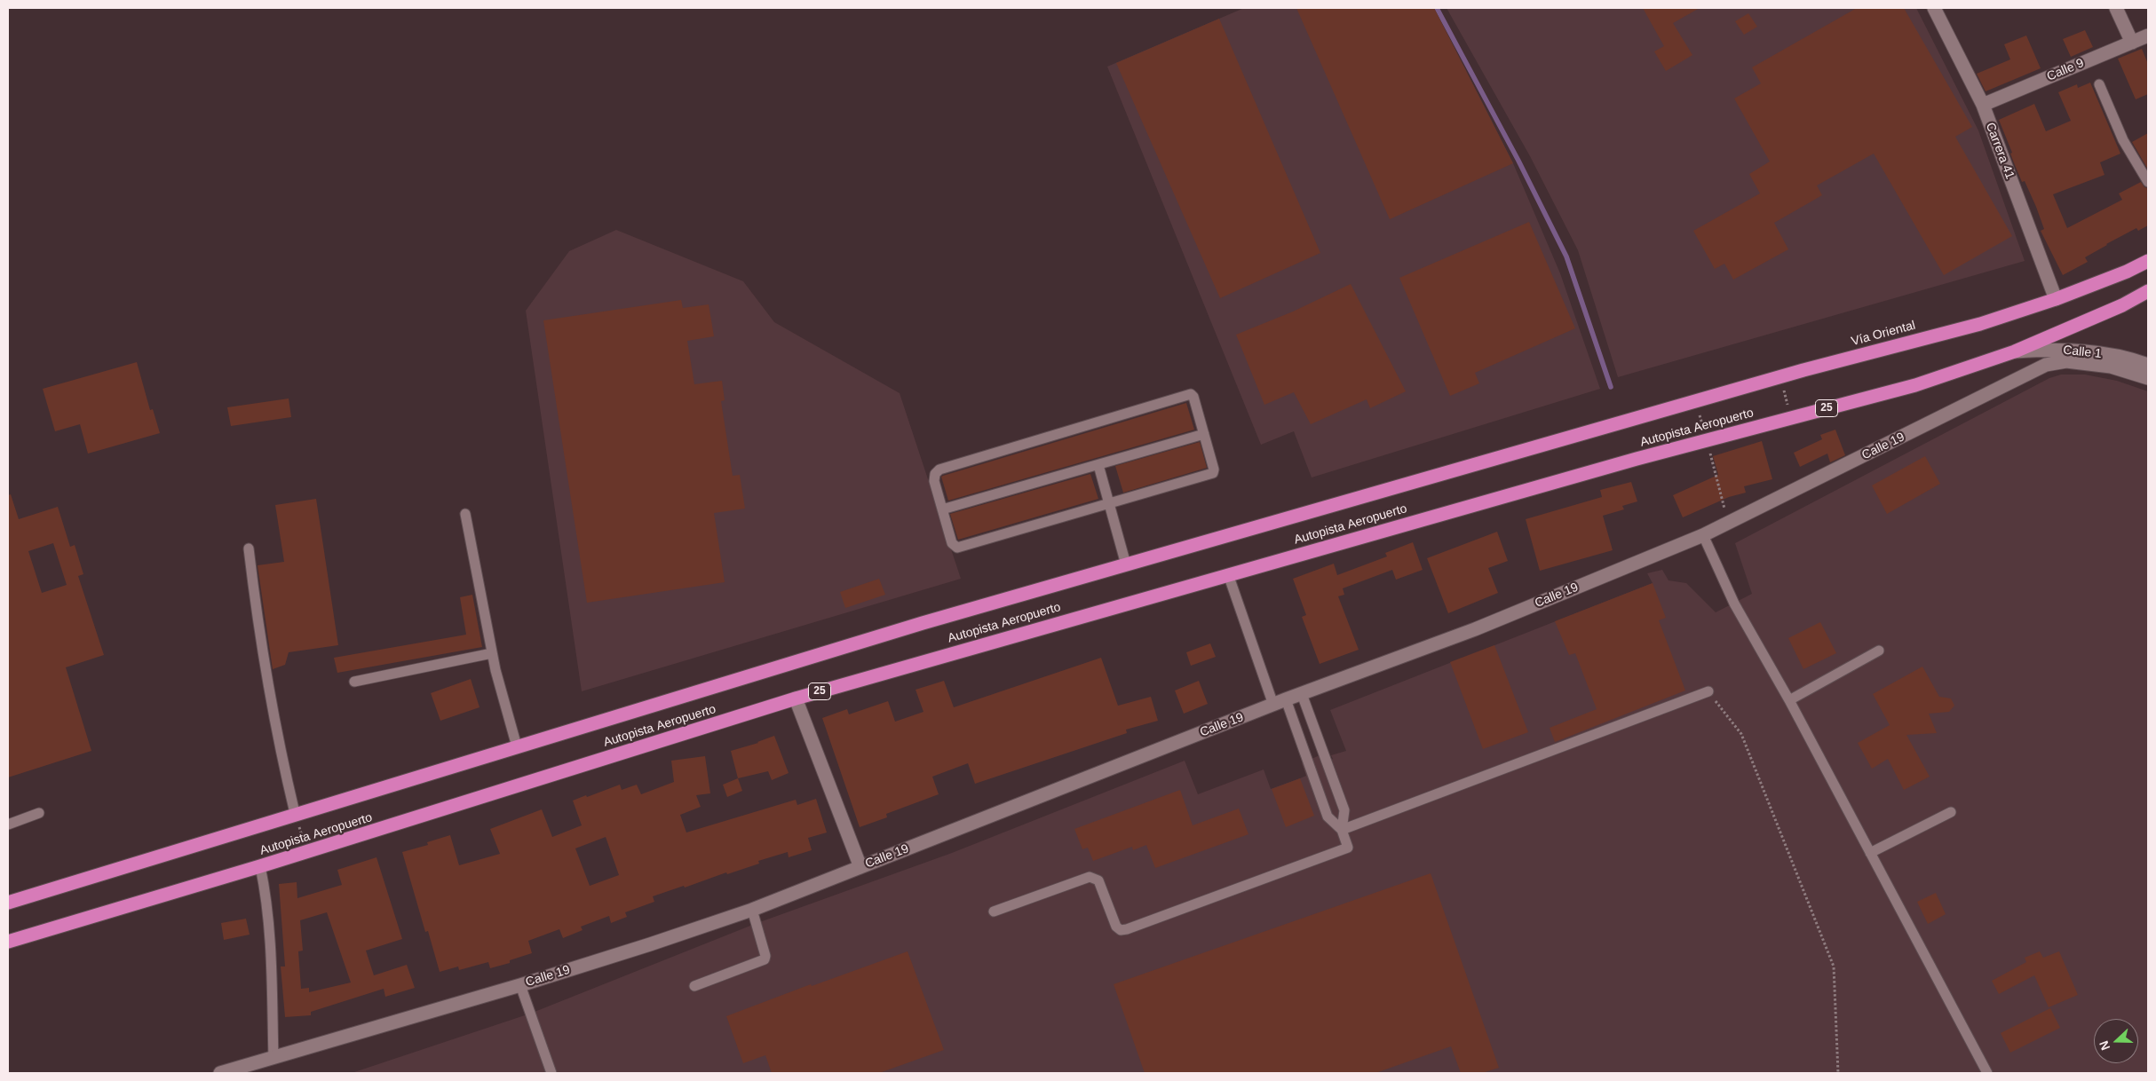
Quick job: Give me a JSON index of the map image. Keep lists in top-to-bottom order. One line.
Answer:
{"streets":{"highway":["Vía Oriental","25","Autopista Aeropuerto"],"street":["Calle 9","Carrera 41","Calle 1","Calle 19"]},"crossings":[["Calle 9","Carrera 41"],["Carrera 41","Vía Oriental"],["Vía Oriental","Autopista Aeropuerto"],["Calle 1","25"],["Calle 1","Autopista Aeropuerto"],["25","Autopista Aeropuerto"]],"north":"left"}
